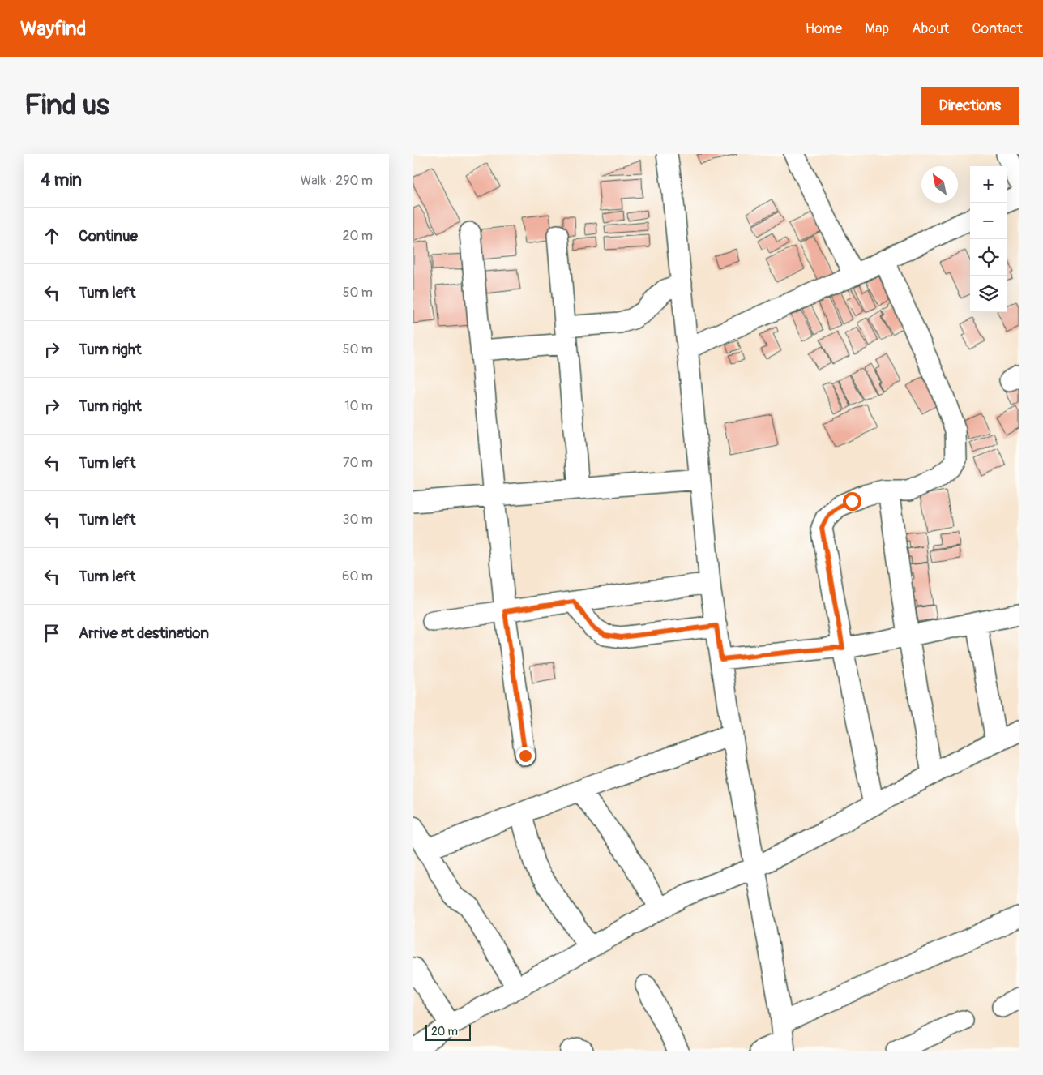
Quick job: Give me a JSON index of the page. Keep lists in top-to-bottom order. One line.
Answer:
{"scale_bar":"20 m","north":"top left","page":{"header":"Wayfind","nav":["Home","Map","About","Contact"],"buttons":"Directions","title":"Find us","heading":["4 min","Walk · 290 m"],"map_buttons":["+","−"],"list":[["Continue","20 m"],["Turn left","50 m"],["Turn right","50 m"],["Turn right","10 m"],["Turn left","70 m"],["Turn left","30 m"],["Turn left","60 m"],"Arrive at destination"],"scale":"20 m"}}
